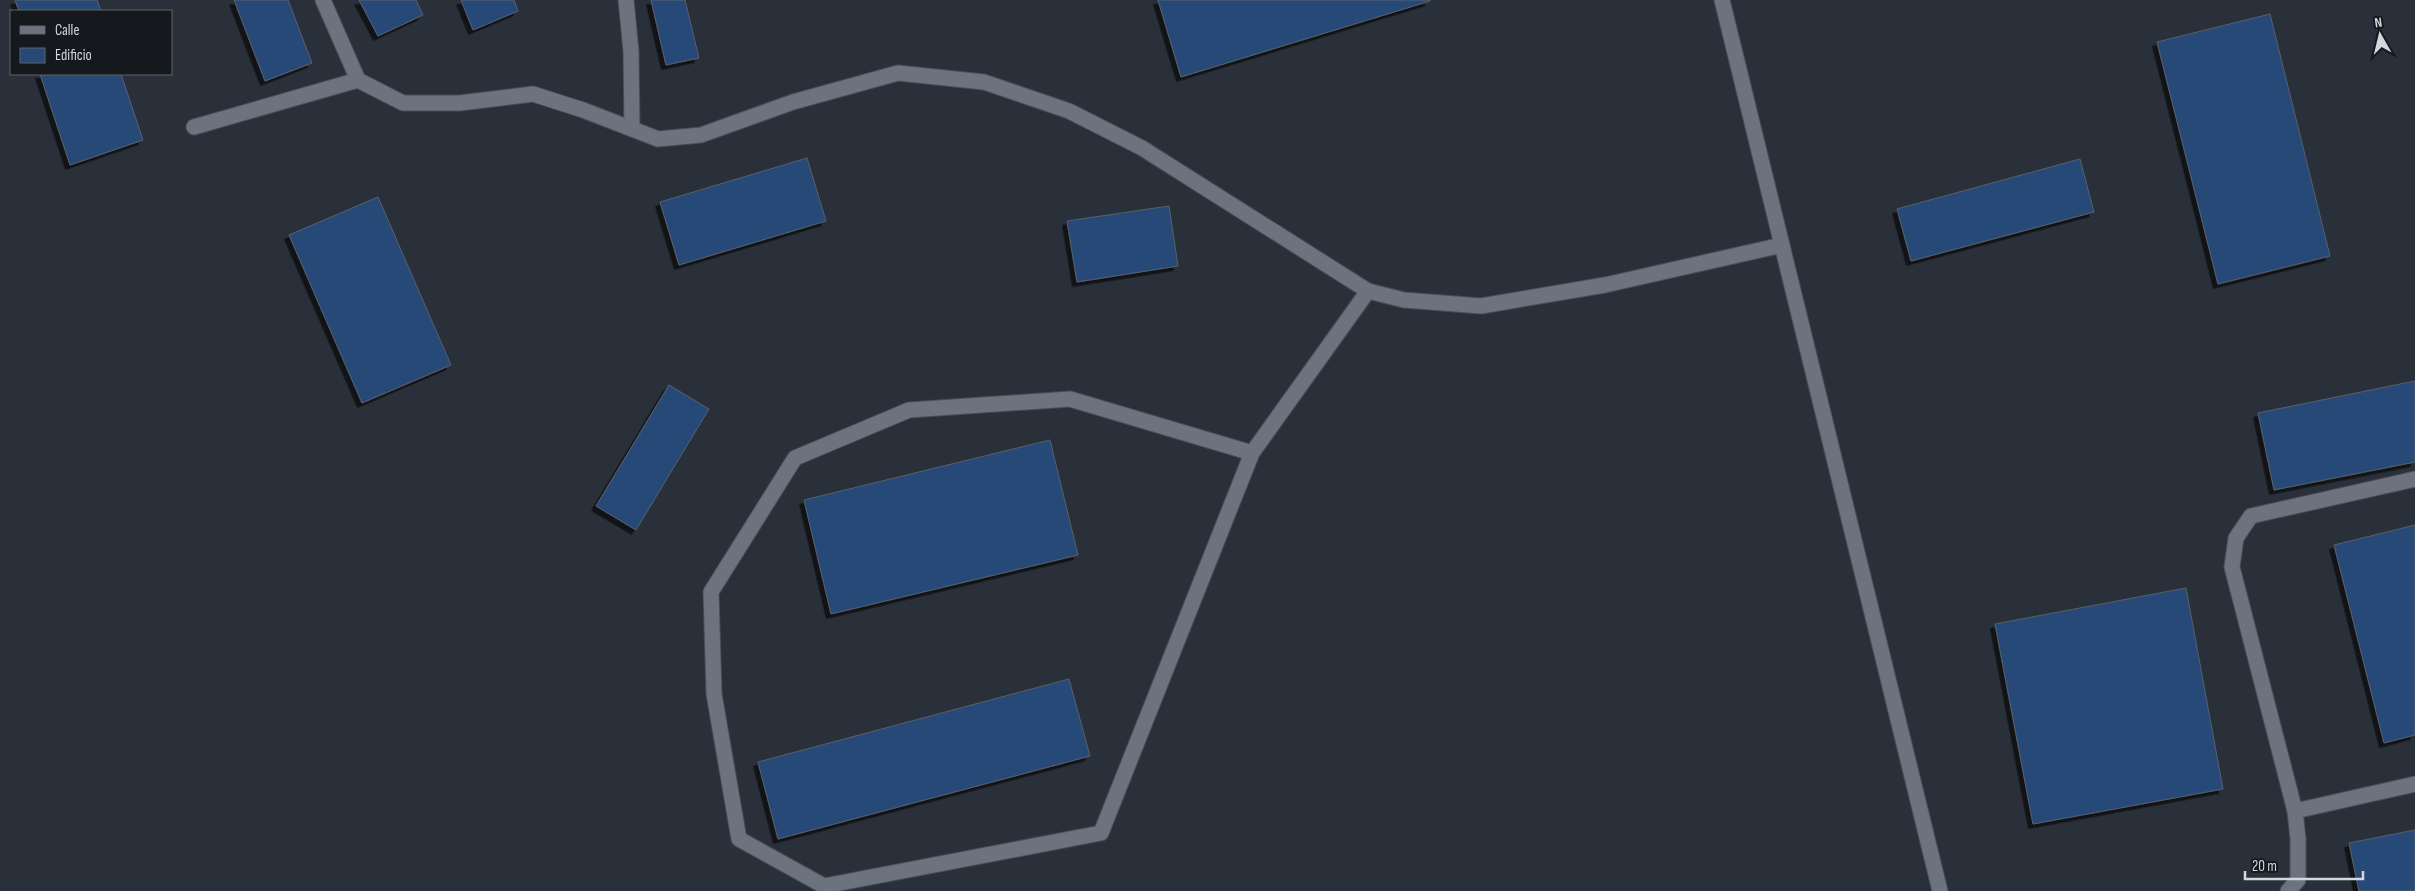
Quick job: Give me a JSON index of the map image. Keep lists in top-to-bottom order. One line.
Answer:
{"legend":["Calle","Edificio"],"scale_bar":"20 m","north":"top"}
